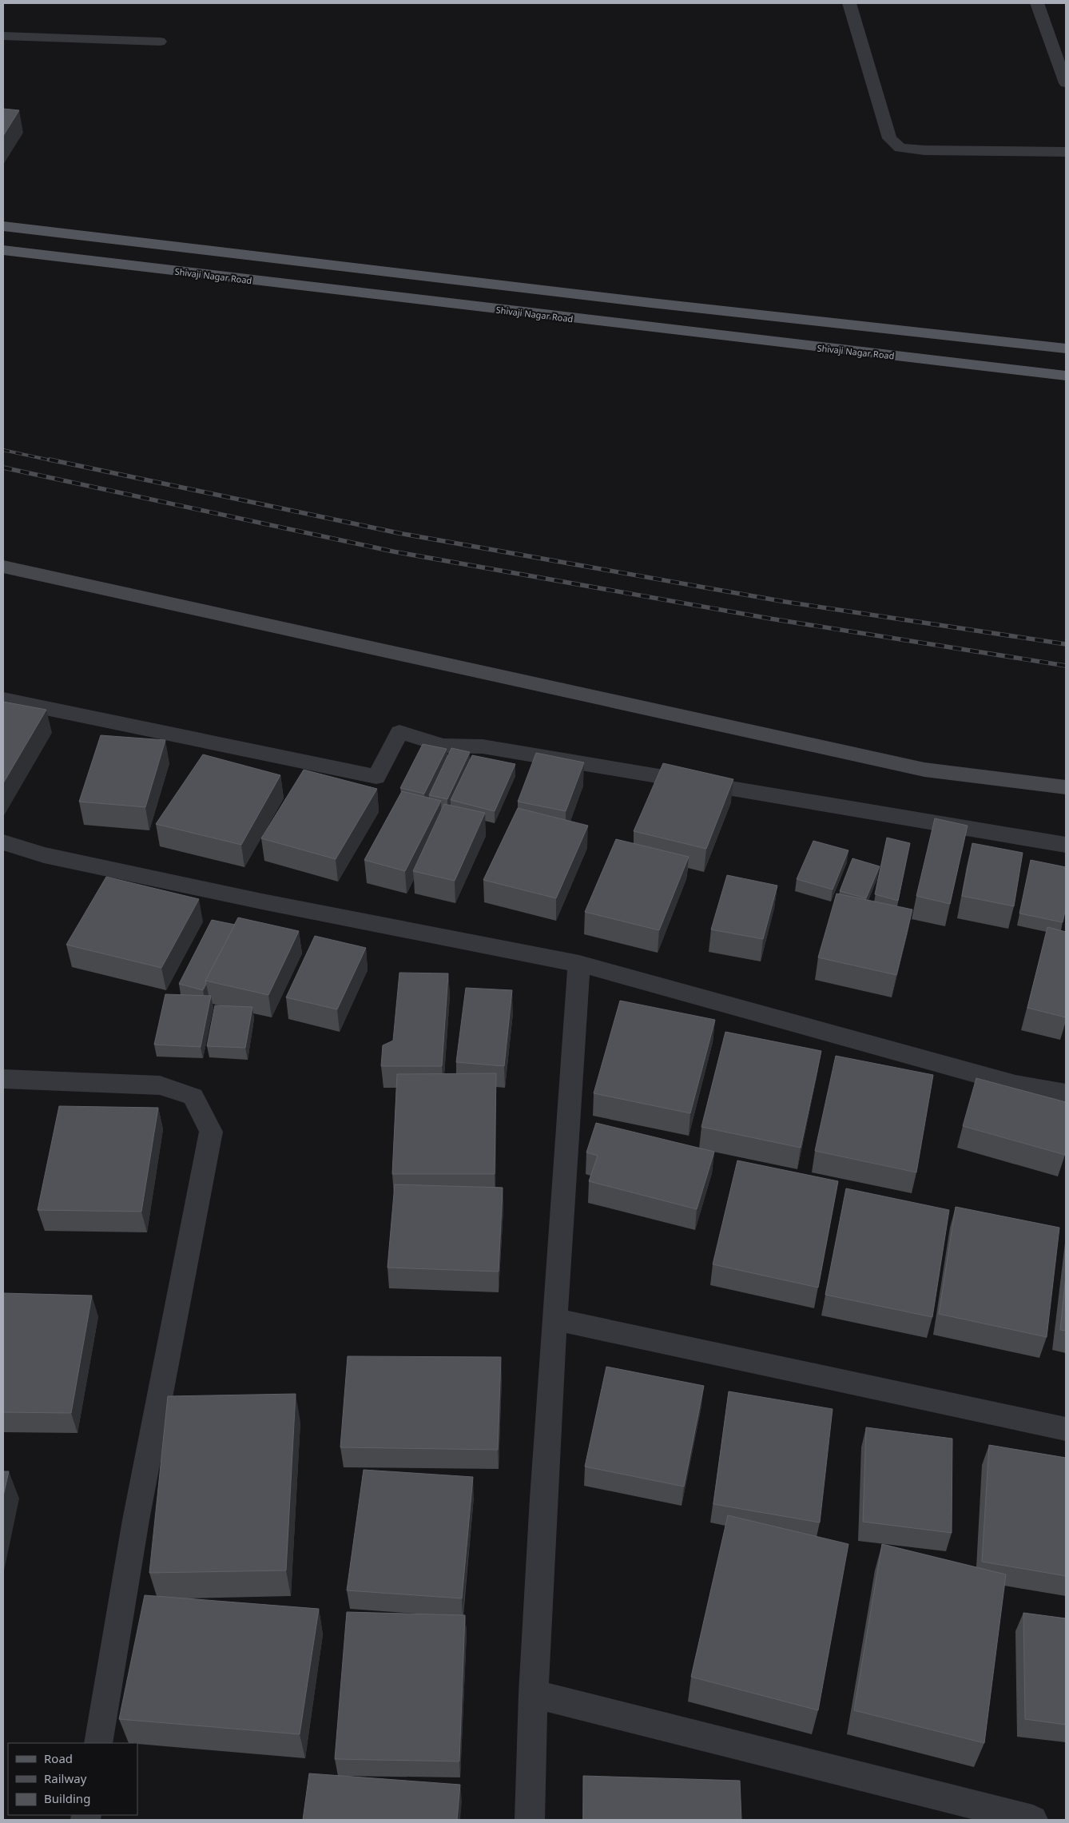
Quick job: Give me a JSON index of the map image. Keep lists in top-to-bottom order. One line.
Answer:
{"streets":{"main road":["Shivaji Nagar Road"]},"legend":["Road","Railway","Building"]}
